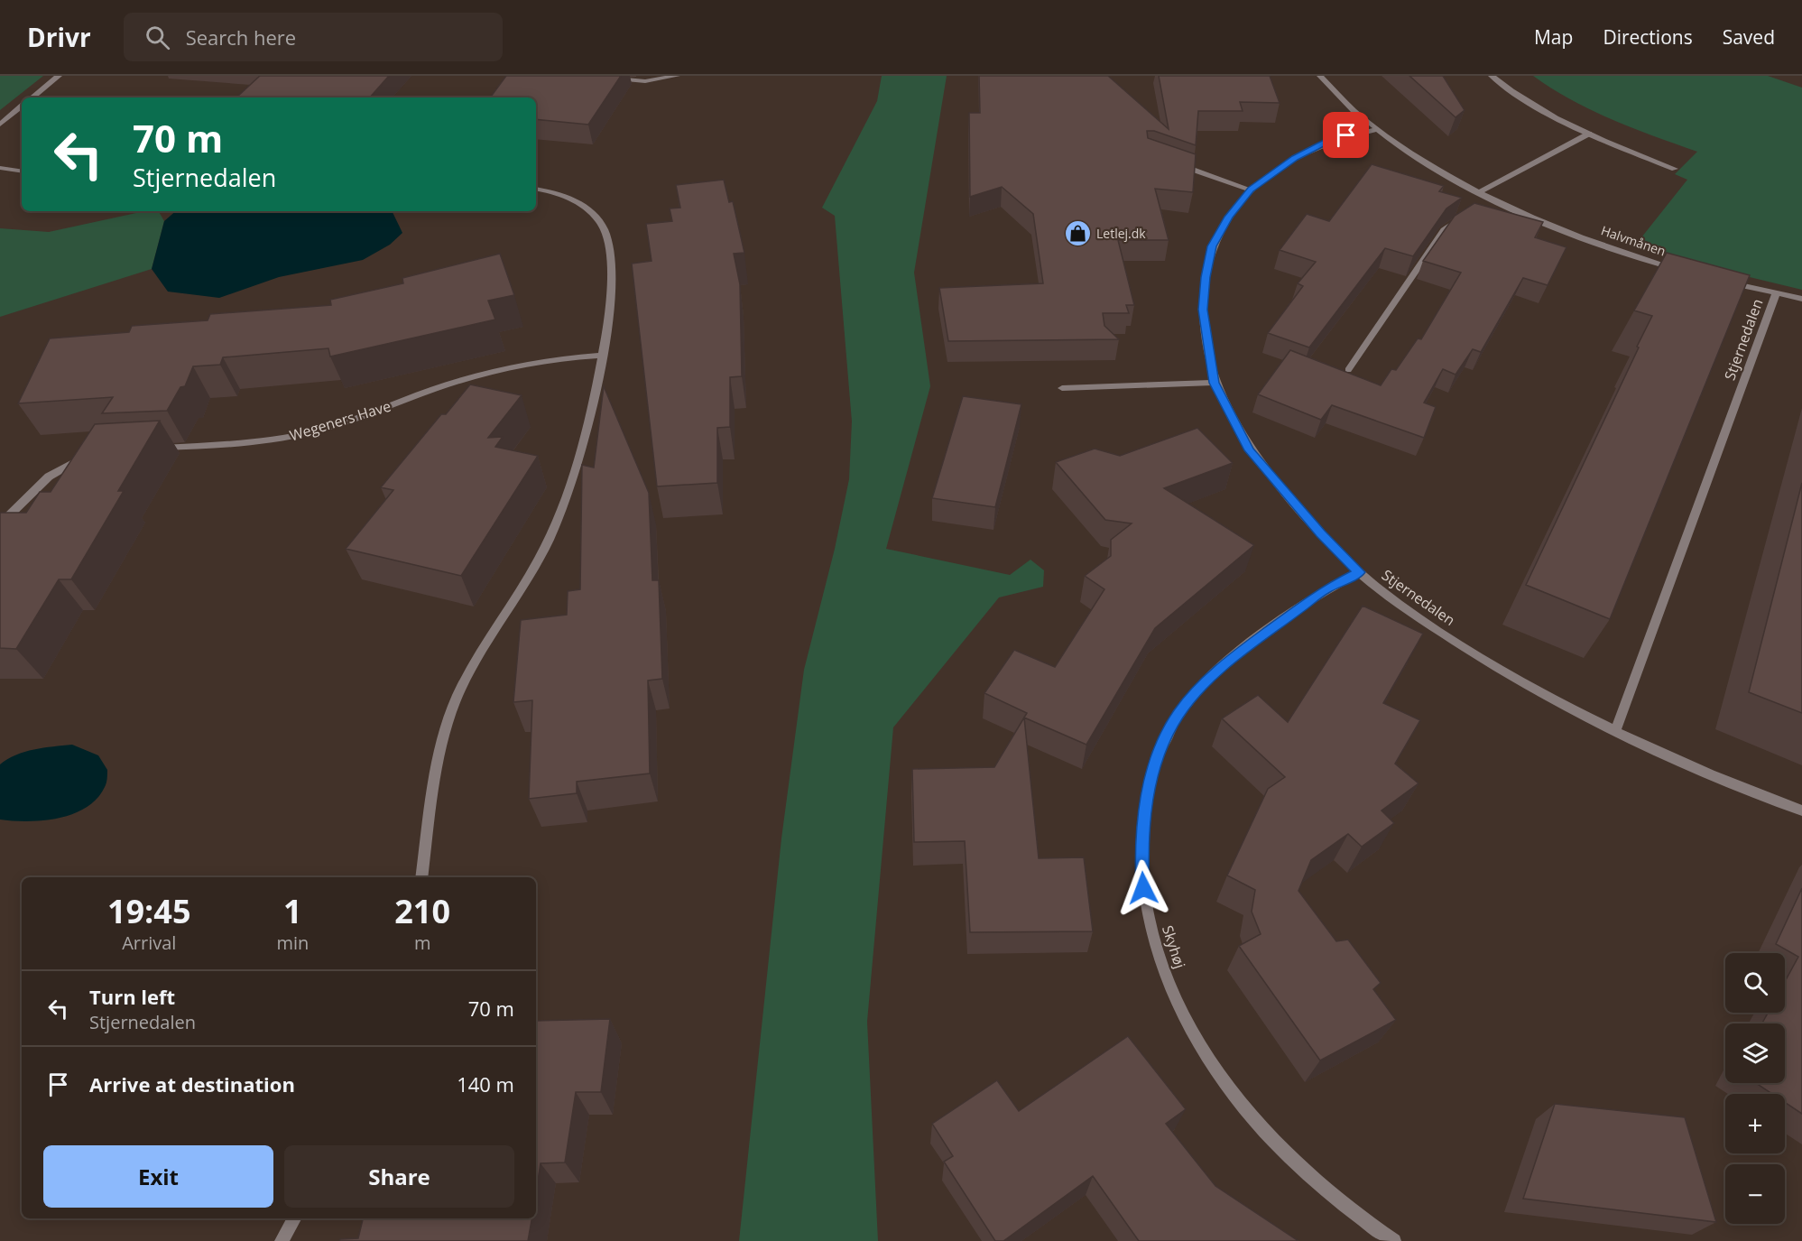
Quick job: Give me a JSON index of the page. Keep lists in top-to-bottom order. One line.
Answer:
{"streets":{"street":["Halvmånen","Stjernedalen","Wegeners Have","Skyhøj"]},"crossings":[["Halvmånen","Stjernedalen"],["Stjernedalen","Skyhøj"]],"places":{"shop":["Letlej.dk"]},"page":{"header":"Drivr","search":"Search here","nav":["Map","Directions","Saved"],"turn":["70 m","Stjernedalen"],"eta":["19:45","Arrival","1","min","210","m"],"map_buttons":["+","−"],"list":[{"name":"Turn left","note":"Stjernedalen","value":"70 m"},{"name":"Arrive at destination","value":"140 m"}],"buttons":["Exit","Share"]}}
